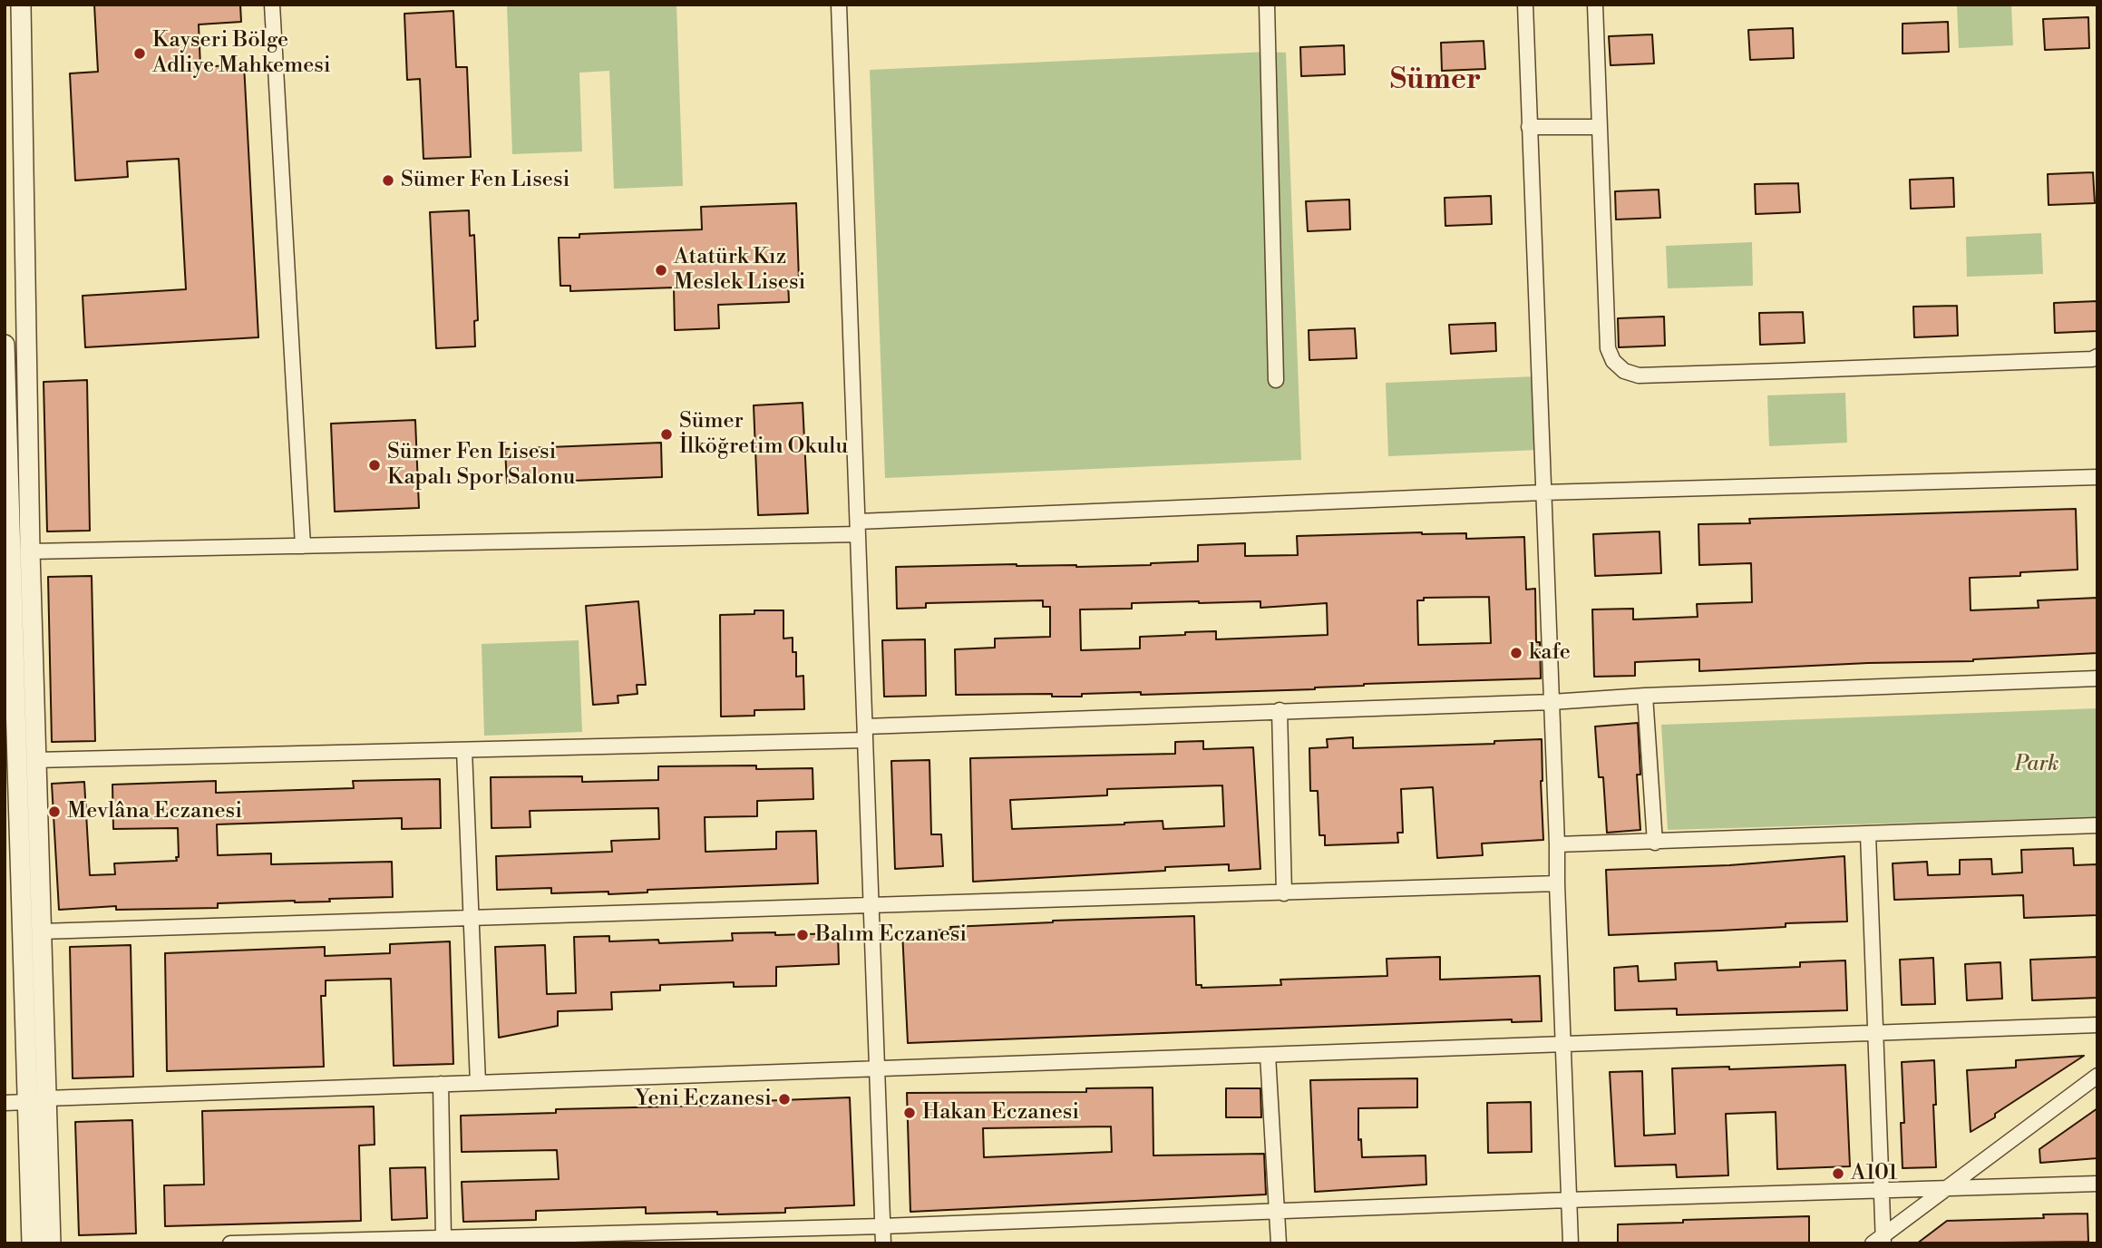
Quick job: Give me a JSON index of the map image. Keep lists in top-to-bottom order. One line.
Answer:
{"districts":["Sümer"],"parks":["Park"],"places":["Kayseri Bölge Adliye Mahkemesi","Sümer Fen Lisesi","Atatürk Kız Meslek Lisesi","Sümer İlköğretim Okulu","Sümer Fen Lisesi Kapalı Spor Salonu","kafe","Mevlâna Eczanesi","Balım Eczanesi","Yeni Eczanesi","Hakan Eczanesi","A101"]}
